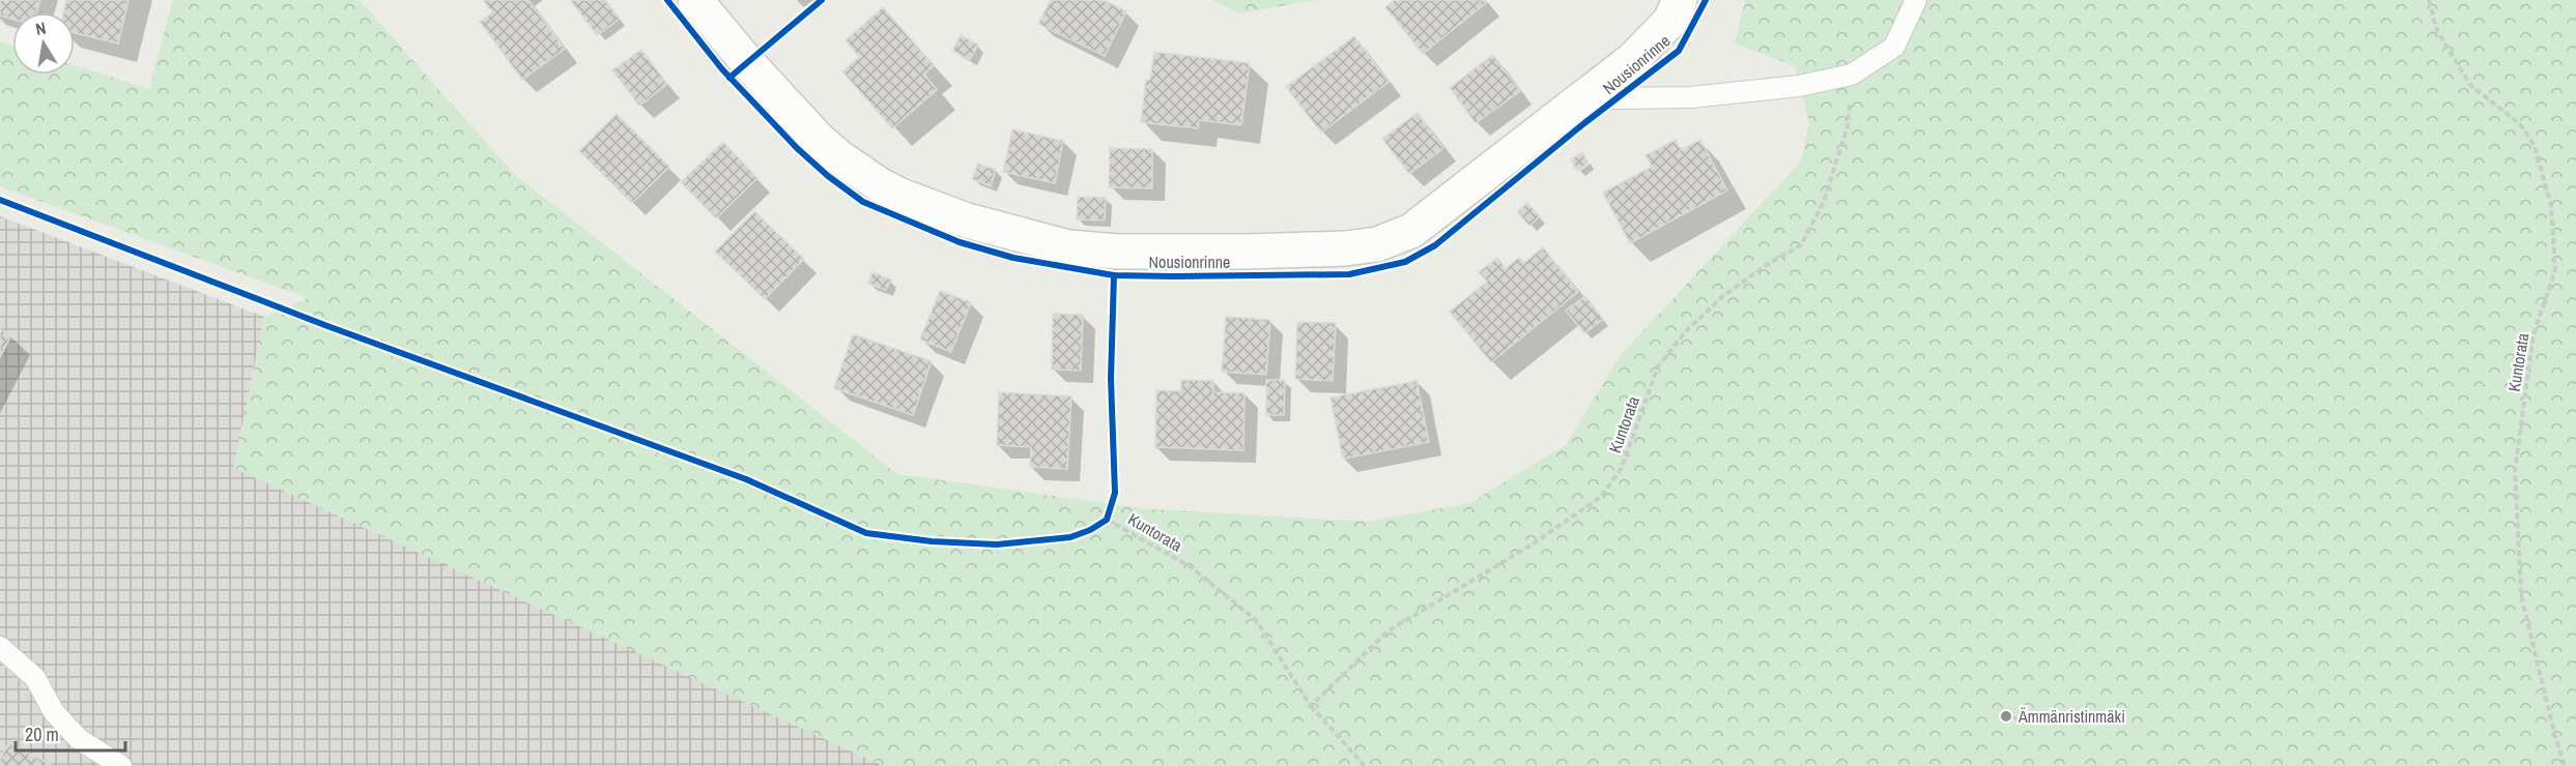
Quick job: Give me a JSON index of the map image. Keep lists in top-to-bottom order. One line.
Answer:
{"streets":{"street":["Nousionrinne"],"path":["Kuntorata"]},"places":["Ämmänristinmäki"],"scale_bar":"20 m","north":"top"}
